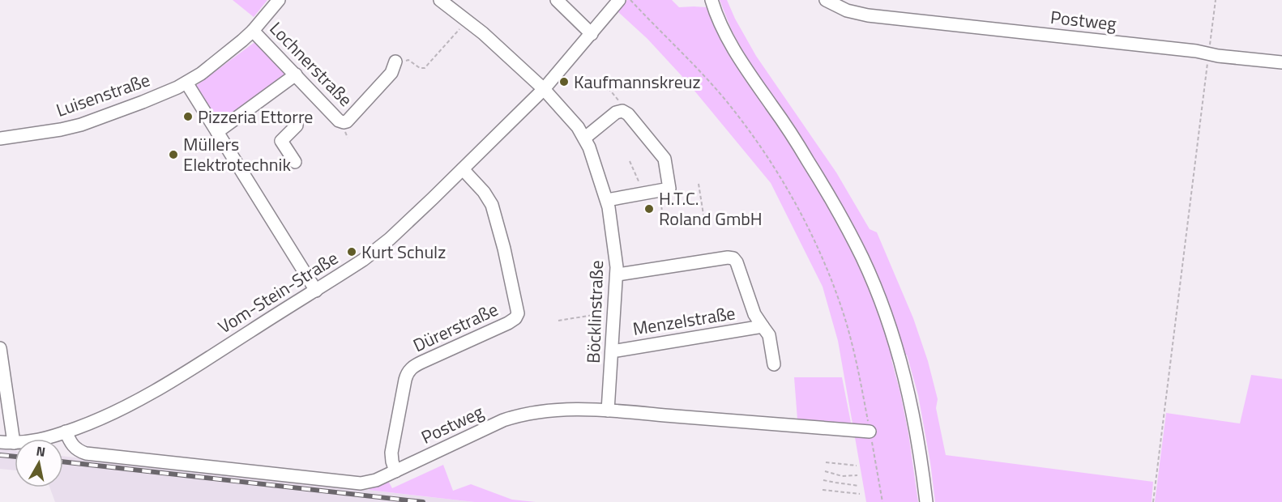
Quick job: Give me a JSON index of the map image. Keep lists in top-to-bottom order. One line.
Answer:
{"streets":{"street":["Postweg","Lochnerstraße","Luisenstraße","Vom-Stein-Straße","Böcklinstraße","Menzelstraße","Dürerstraße"]},"crossings":[["Postweg","Vom-Stein-Straße"],["Postweg","Böcklinstraße"],["Postweg","Dürerstraße"],["Lochnerstraße","Luisenstraße"],["Vom-Stein-Straße","Böcklinstraße"],["Vom-Stein-Straße","Dürerstraße"],["Böcklinstraße","Menzelstraße"]],"places":["Kaufmannskreuz","Pizzeria Ettorre","Müllers Elektrotechnik","H.T.C. Roland GmbH","Kurt Schulz"],"north":"top"}
